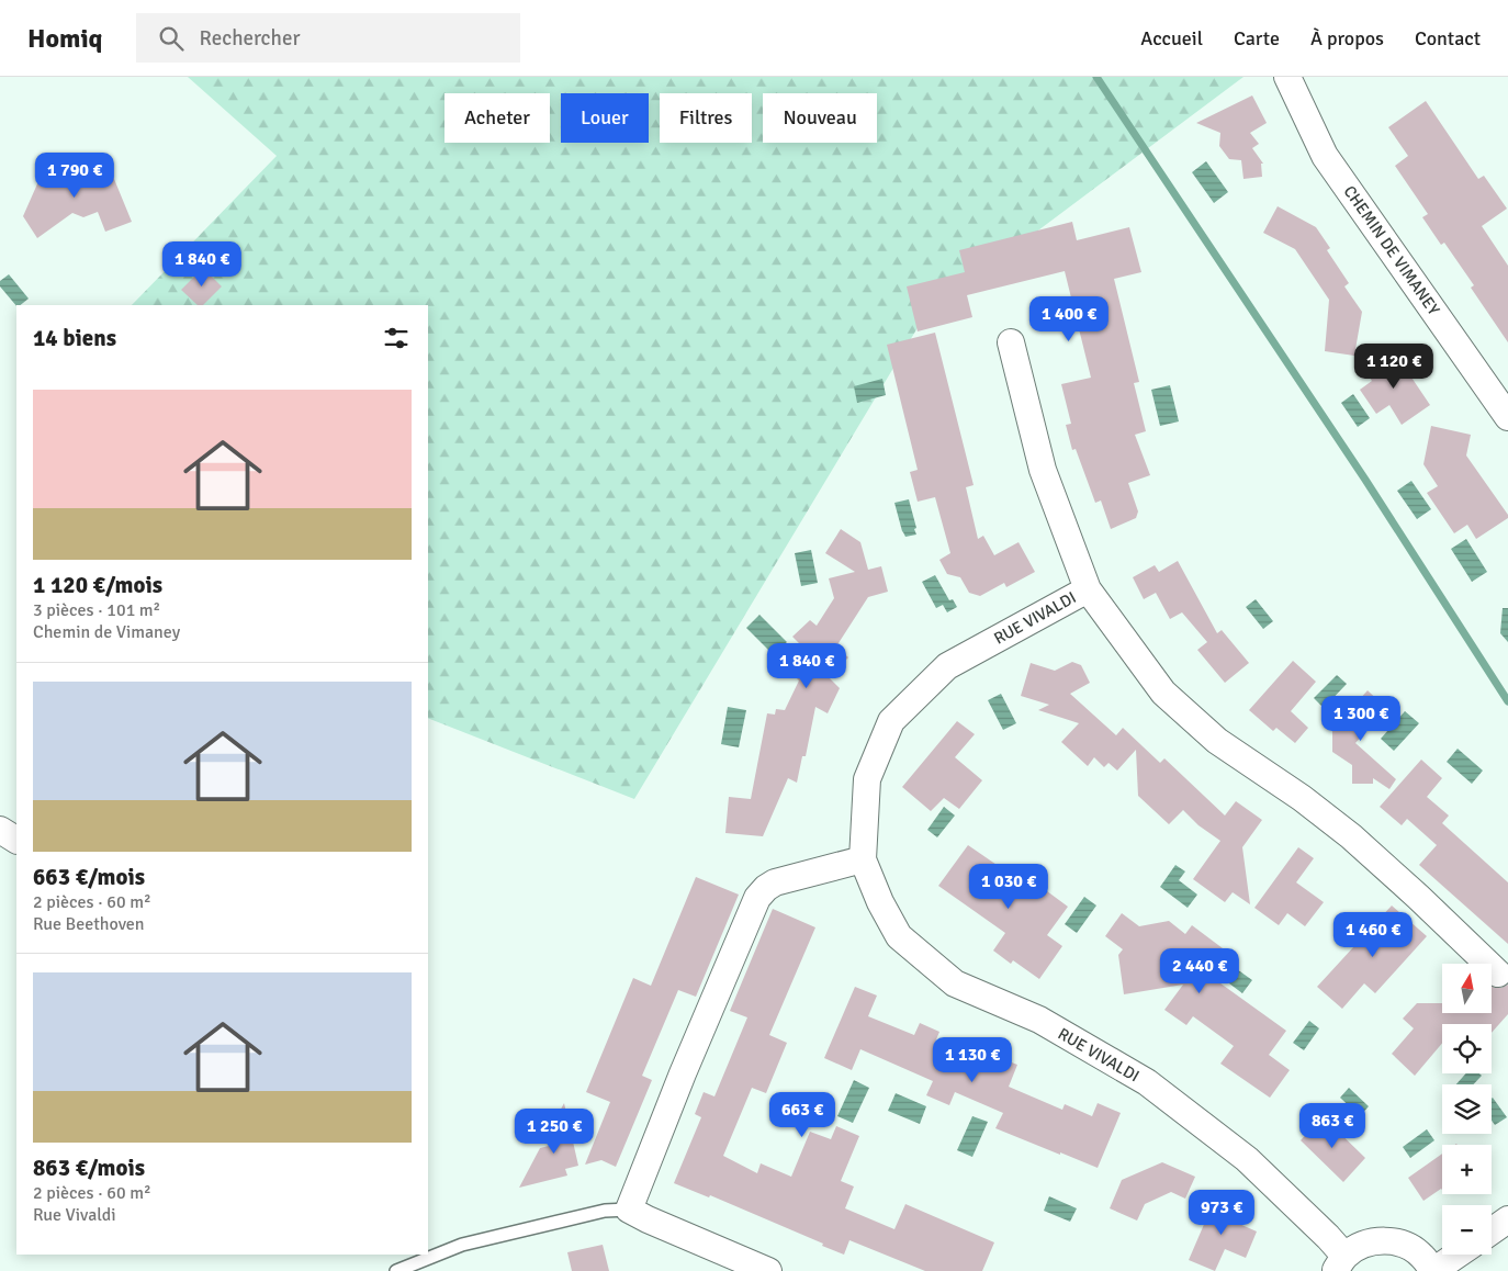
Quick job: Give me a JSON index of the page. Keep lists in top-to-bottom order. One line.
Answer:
{"streets":{"street":["CHEMIN DE VIMANEY","RUE VIVALDI"]},"north":"top","page":{"header":"Homiq","search":"Rechercher","nav":["Accueil","Carte","À propos","Contact"],"chip":["Acheter","Louer","Filtres","Nouveau"],"price":["1 790 €","1 840 €","1 400 €","1 120 €","1 840 €","1 300 €","1 030 €","1 460 €","2 440 €","1 130 €","663 €","863 €","1 250 €","973 €"],"heading":"14 biens","list":[{"name":"1 120 €/mois","note":"3 pièces · 101 m² · Chemin de Vimaney"},{"name":"663 €/mois","note":"2 pièces · 60 m² · Rue Beethoven"},{"name":"863 €/mois","note":"2 pièces · 60 m² · Rue Vivaldi"}],"map_buttons":["+","−"]}}
